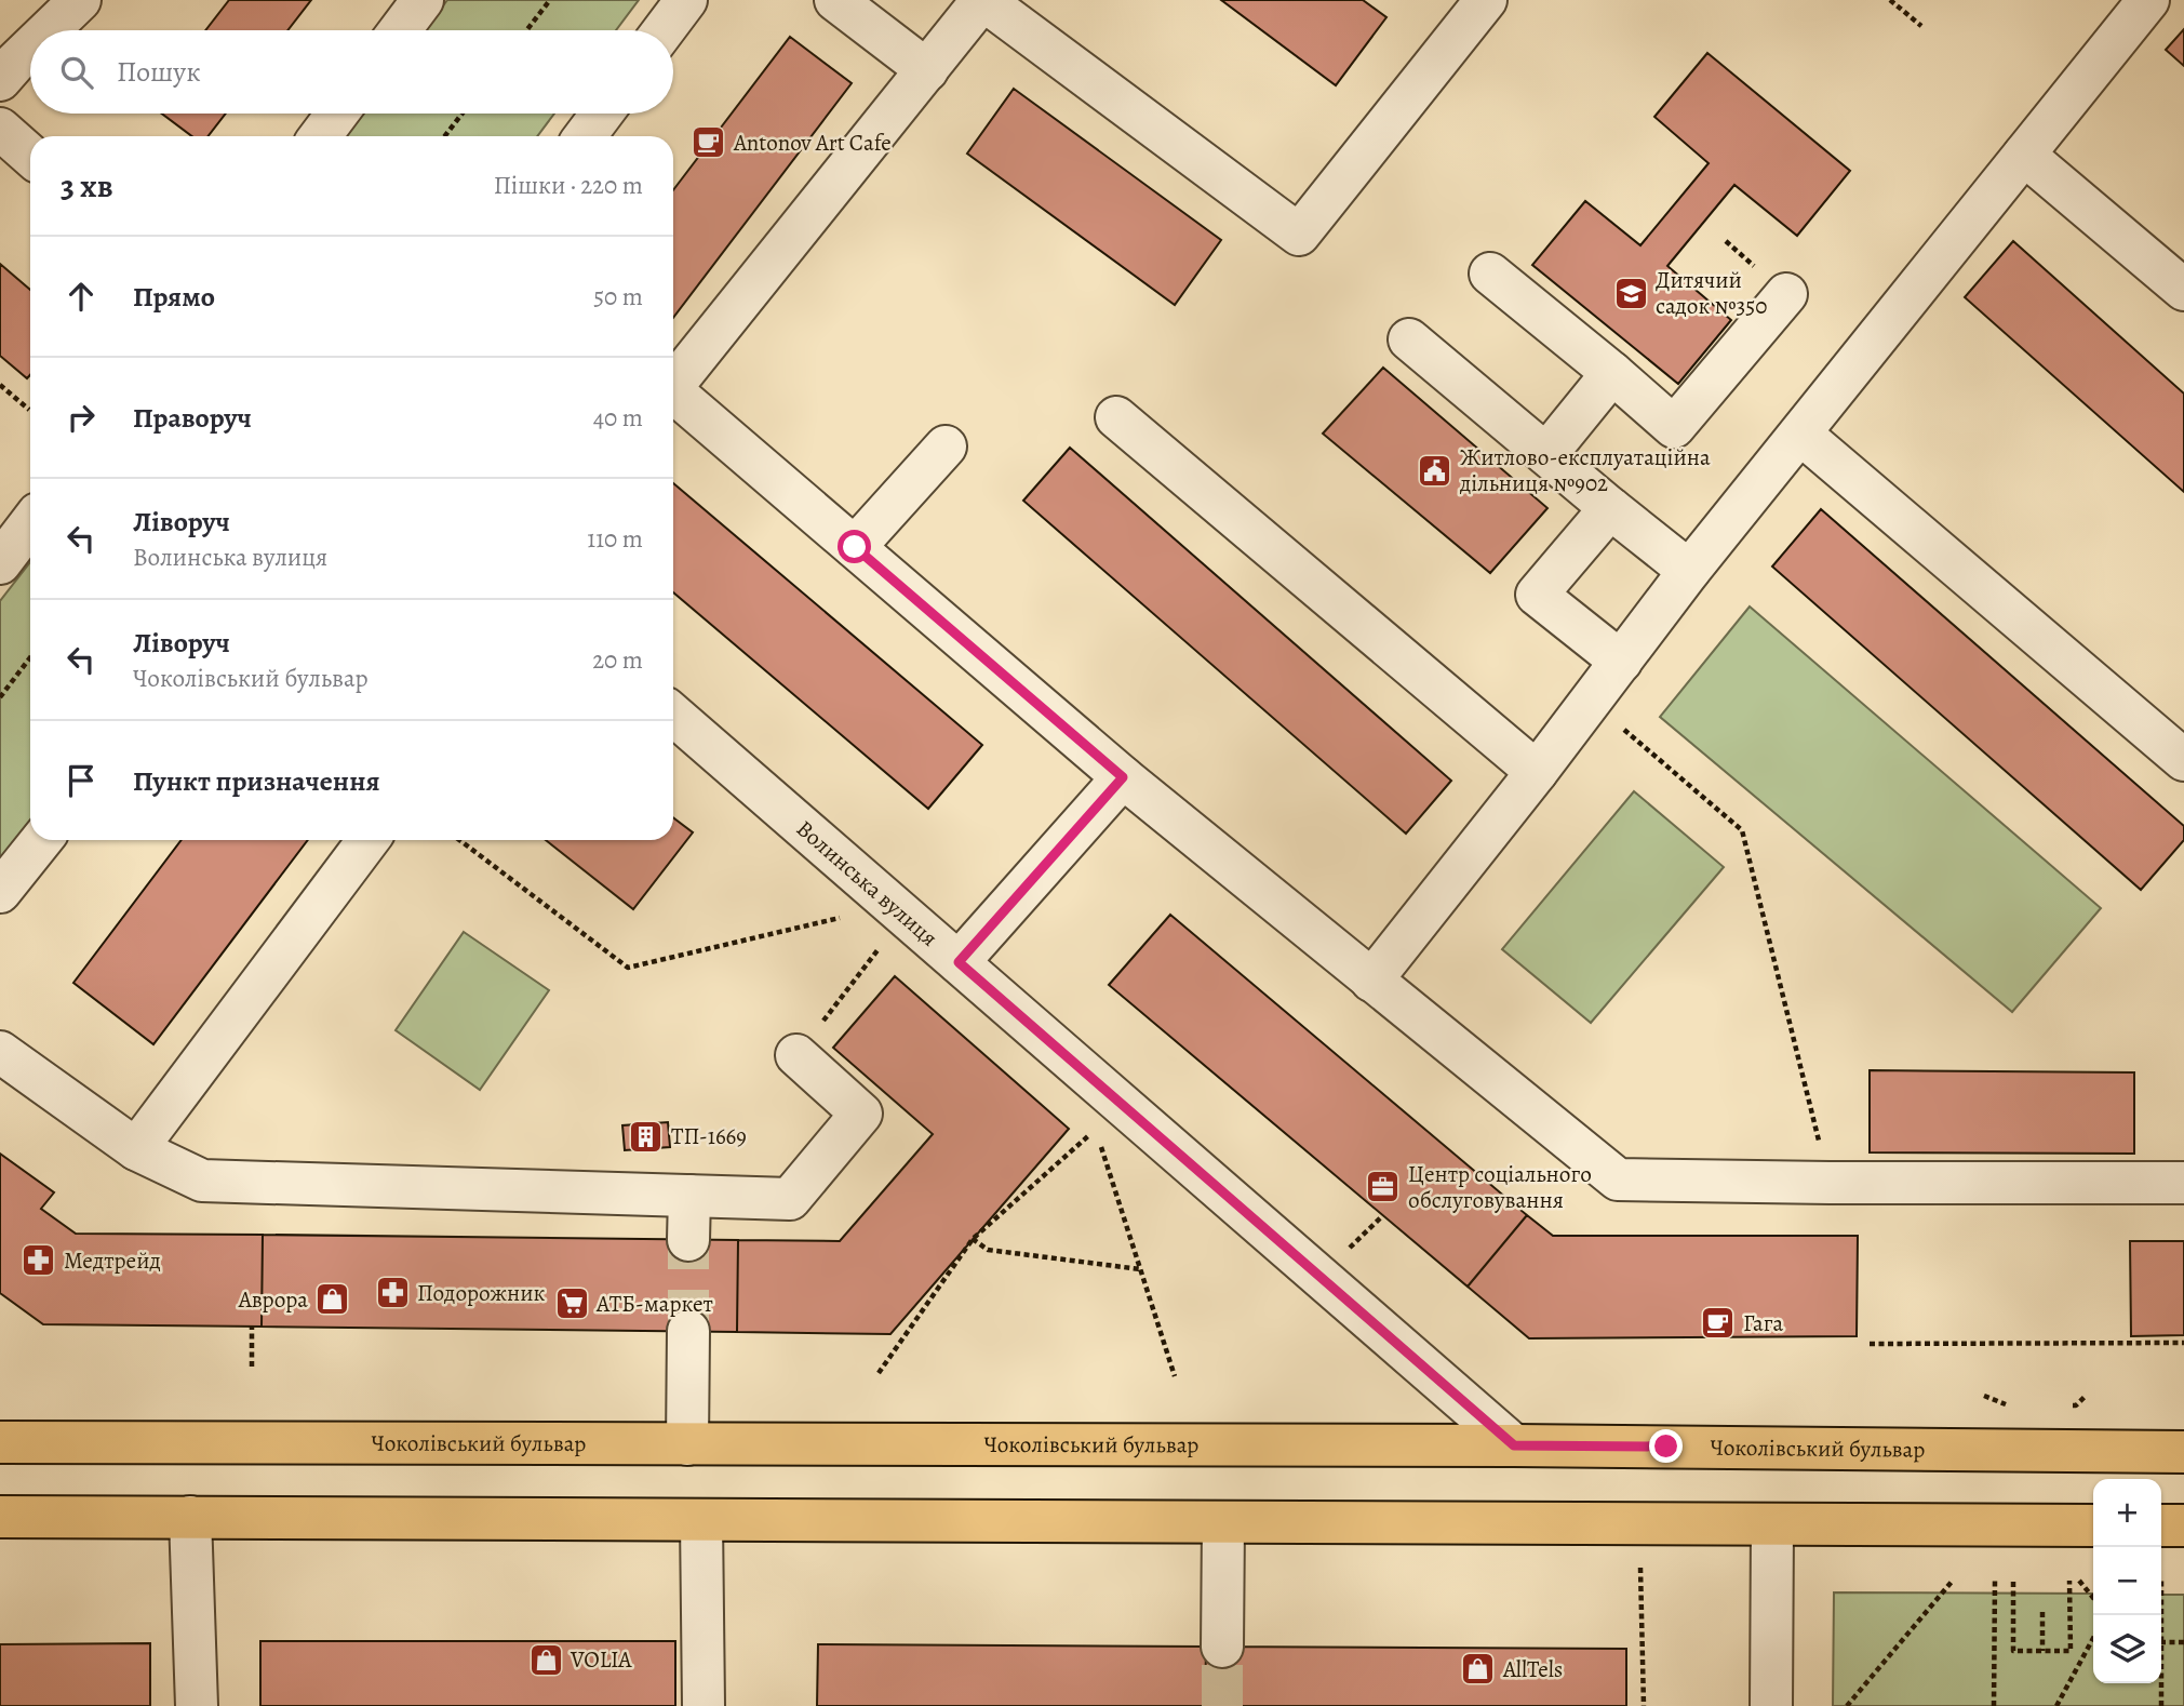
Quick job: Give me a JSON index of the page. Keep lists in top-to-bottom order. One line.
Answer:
{"streets":{"main road":["Чоколівський бульвар"],"street":["Волинська вулиця"]},"crossings":[["Волинська вулиця","Чоколівський бульвар"]],"places":{"cafe":["Antonov Art Cafe","Гага"],"school or university":["Дитячий садок №350"],"public building":["Житлово-експлуатаційна дільниця №902"],"building":["ТП-1669"],"office":["Центр соціального обслуговування"],"pharmacy":["Медтрейд","Подорожник"],"shop":["Аврора","VOLIA","AllTels"],"supermarket":["АТБ-маркет"]},"page":{"search":"Пошук","heading":["3 хв","Пішки · 220 m"],"list":[["Прямо","50 m"],["Праворуч","40 m"],["Ліворуч","Волинська вулиця","110 m"],["Ліворуч","Чоколівський бульвар","20 m"],"Пункт призначення"],"map_buttons":["+","−"]}}
